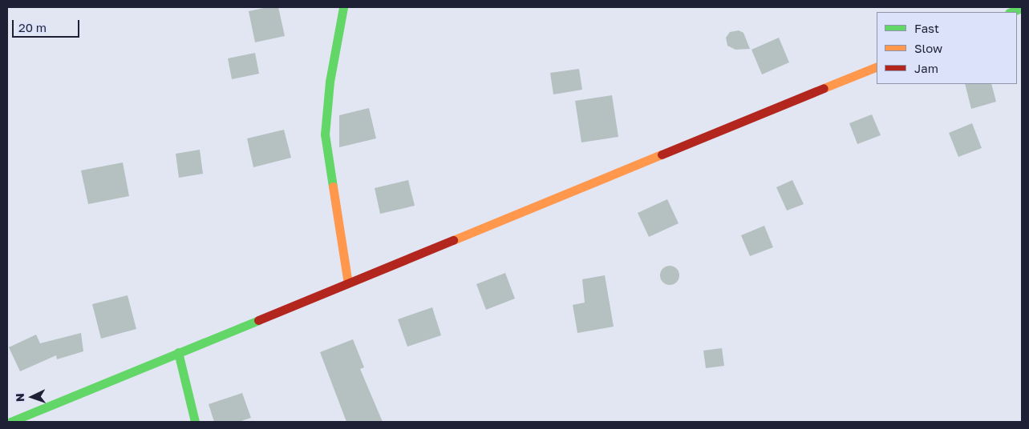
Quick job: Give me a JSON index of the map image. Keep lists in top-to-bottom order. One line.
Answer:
{"legend":["Fast","Slow","Jam"],"scale_bar":"20 m","north":"left"}
